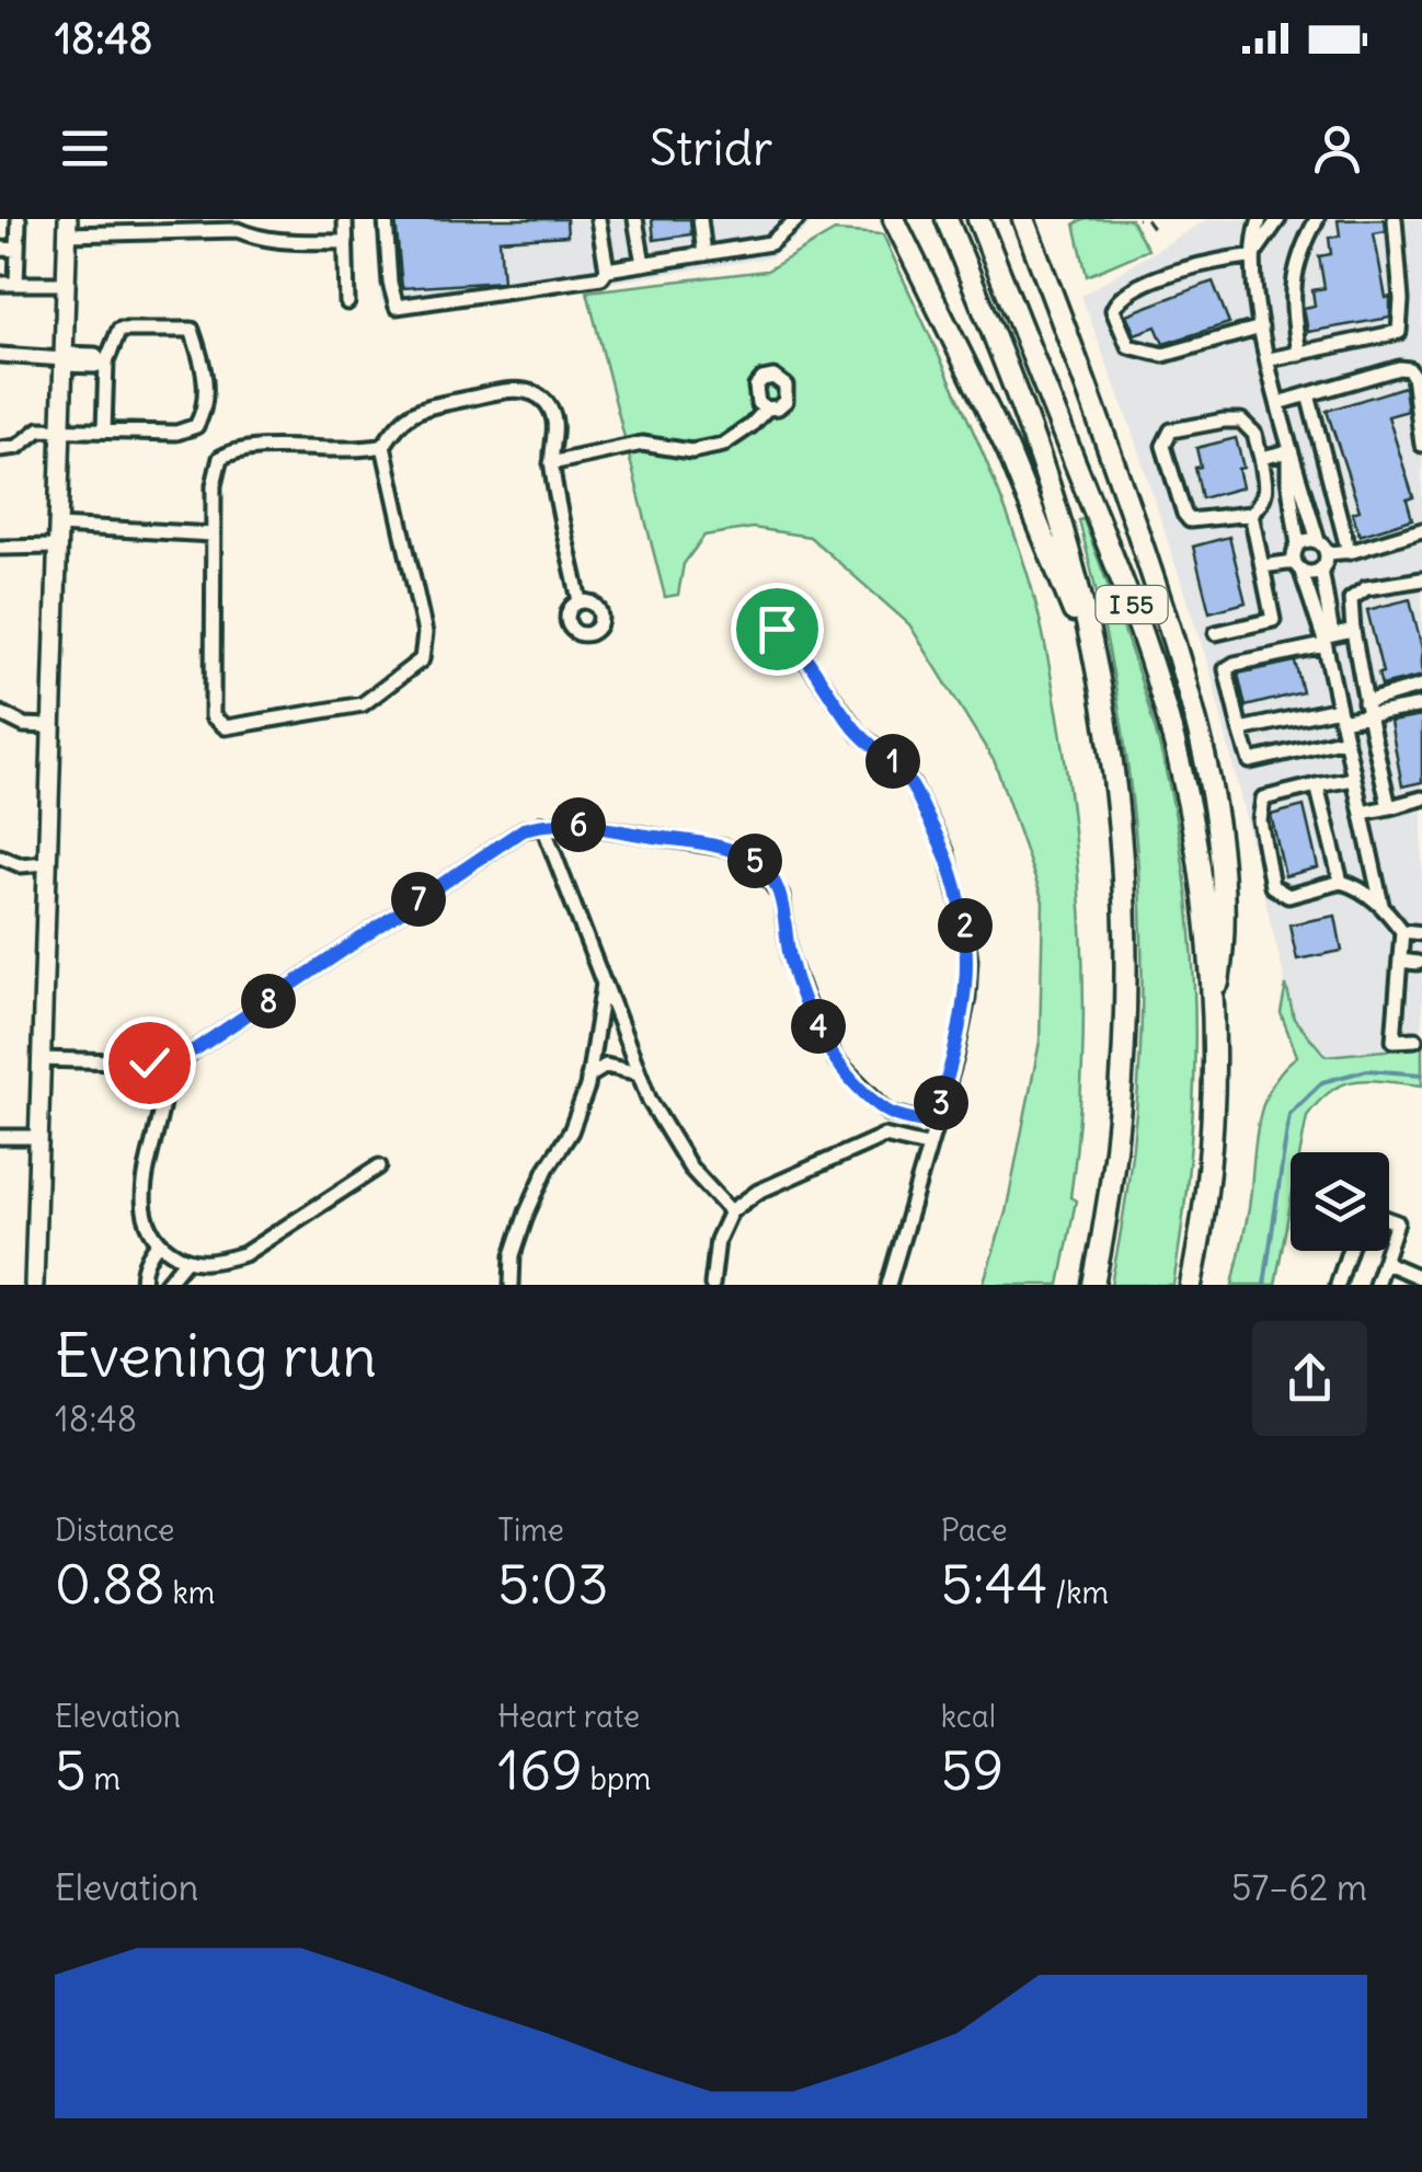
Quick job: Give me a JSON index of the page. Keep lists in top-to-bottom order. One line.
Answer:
{"streets":{"highway":["I 55"]},"page":{"status":"18:48","header":"Stridr","pins":["1","6","5","7","2","8","4","3"],"heading":["Evening run","18:48"],"stats":[["Distance","0.88 km"],["Time","5:03"],["Pace","5:44 /km"],["Elevation","5 m"],["Heart rate","169 bpm"],["kcal","59"]],"chart":["Elevation","57–62 m"]}}
